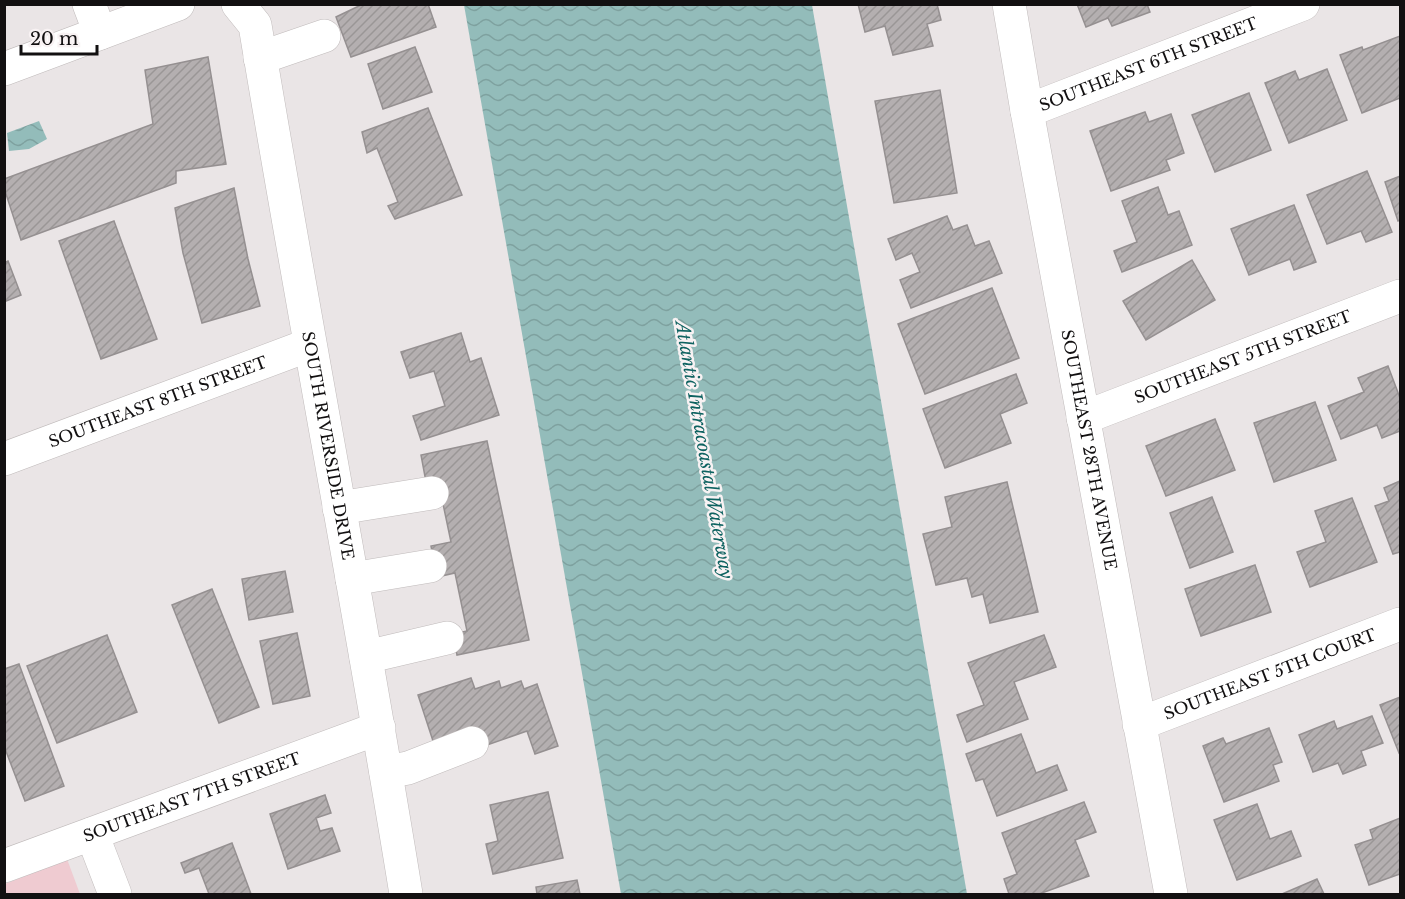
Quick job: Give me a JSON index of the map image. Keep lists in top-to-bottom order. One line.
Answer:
{"streets":{"street":["SOUTHEAST 6TH STREET","SOUTHEAST 5TH STREET","SOUTHEAST 8TH STREET","SOUTH RIVERSIDE DRIVE","SOUTHEAST 28TH AVENUE","SOUTHEAST 5TH COURT","SOUTHEAST 7TH STREET"]},"crossings":[["SOUTHEAST 6TH STREET","SOUTHEAST 28TH AVENUE"],["SOUTHEAST 5TH STREET","SOUTHEAST 28TH AVENUE"],["SOUTHEAST 8TH STREET","SOUTH RIVERSIDE DRIVE"],["SOUTH RIVERSIDE DRIVE","SOUTHEAST 7TH STREET"],["SOUTHEAST 28TH AVENUE","SOUTHEAST 5TH COURT"]],"water":["Atlantic Intracoastal Waterway"],"scale_bar":"20 m"}
